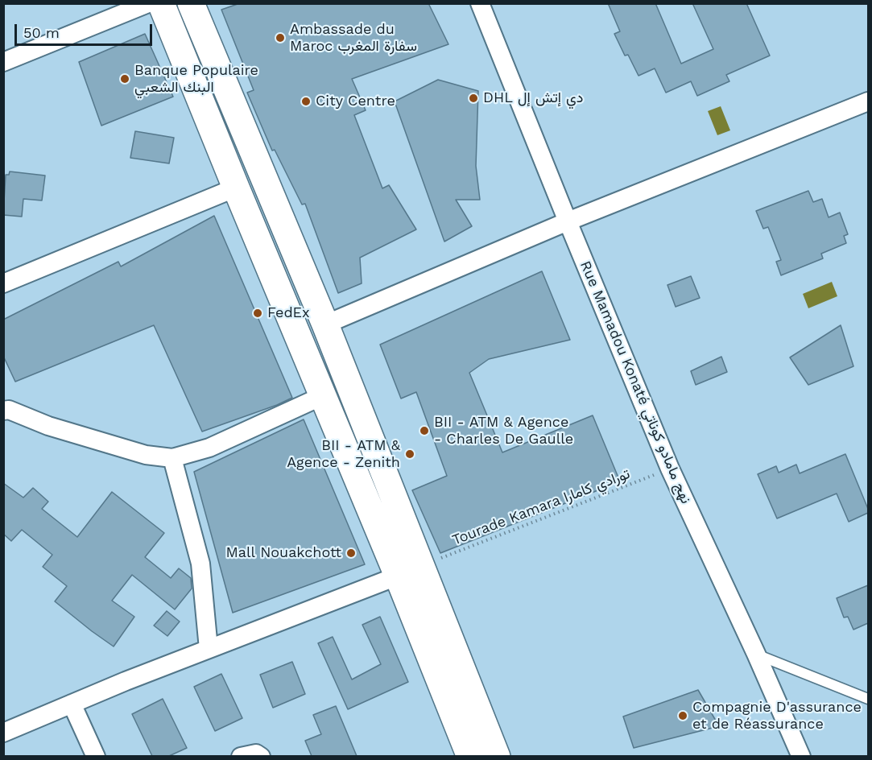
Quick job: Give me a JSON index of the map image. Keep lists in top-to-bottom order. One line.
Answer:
{"streets":{"street":["Rue Mamadou Konaté نهج مامادو كوناتي"],"path":["Tourade Kamara تورادي كامارا"]},"crossings":[["Rue Mamadou Konaté نهج مامادو كوناتي","Tourade Kamara تورادي كامارا"]],"places":["Ambassade du Maroc سفارة المغرب","Banque Populaire البنك الشعبي","DHL دي إتش إل","City Centre","FedEx","BII - ATM & Agence - Charles De Gaulle","BII - ATM & Agence - Zenith","Mall Nouakchott","Compagnie D'assurance et de Réassurance"],"scale_bar":"50 m"}
